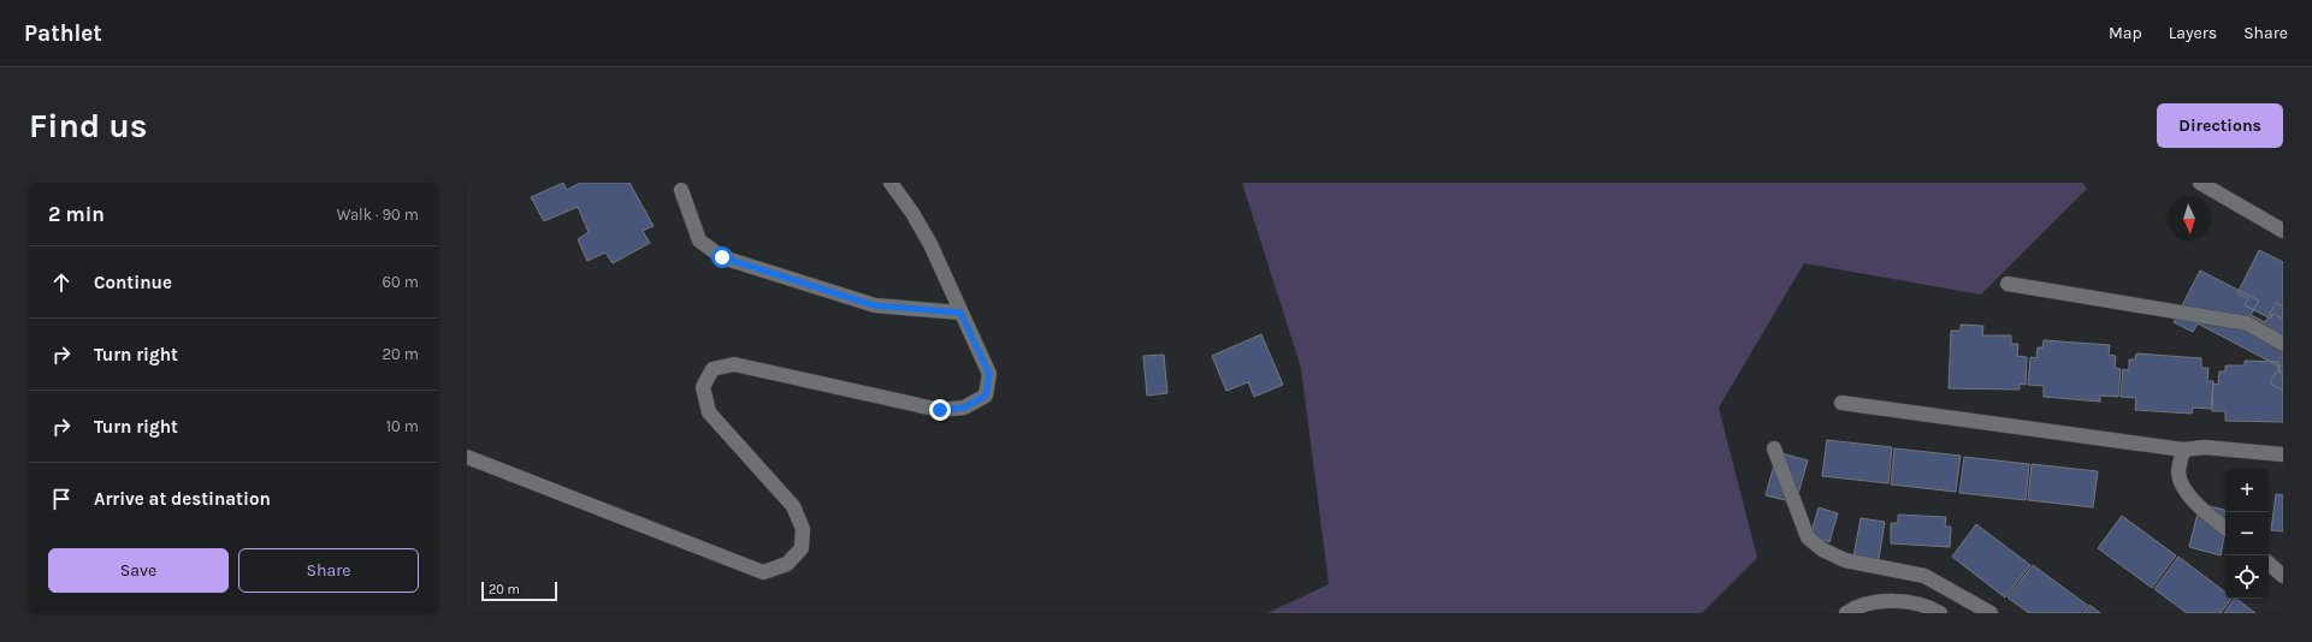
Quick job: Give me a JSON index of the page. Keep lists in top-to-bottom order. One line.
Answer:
{"scale_bar":"20 m","north":"bottom","page":{"header":"Pathlet","nav":["Map","Layers","Share"],"buttons":["Directions",["Save","Share"]],"title":"Find us","heading":["2 min","Walk · 90 m"],"list":[["Continue","60 m"],["Turn right","20 m"],["Turn right","10 m"],"Arrive at destination"],"map_buttons":["+","−"],"scale":"20 m"}}
